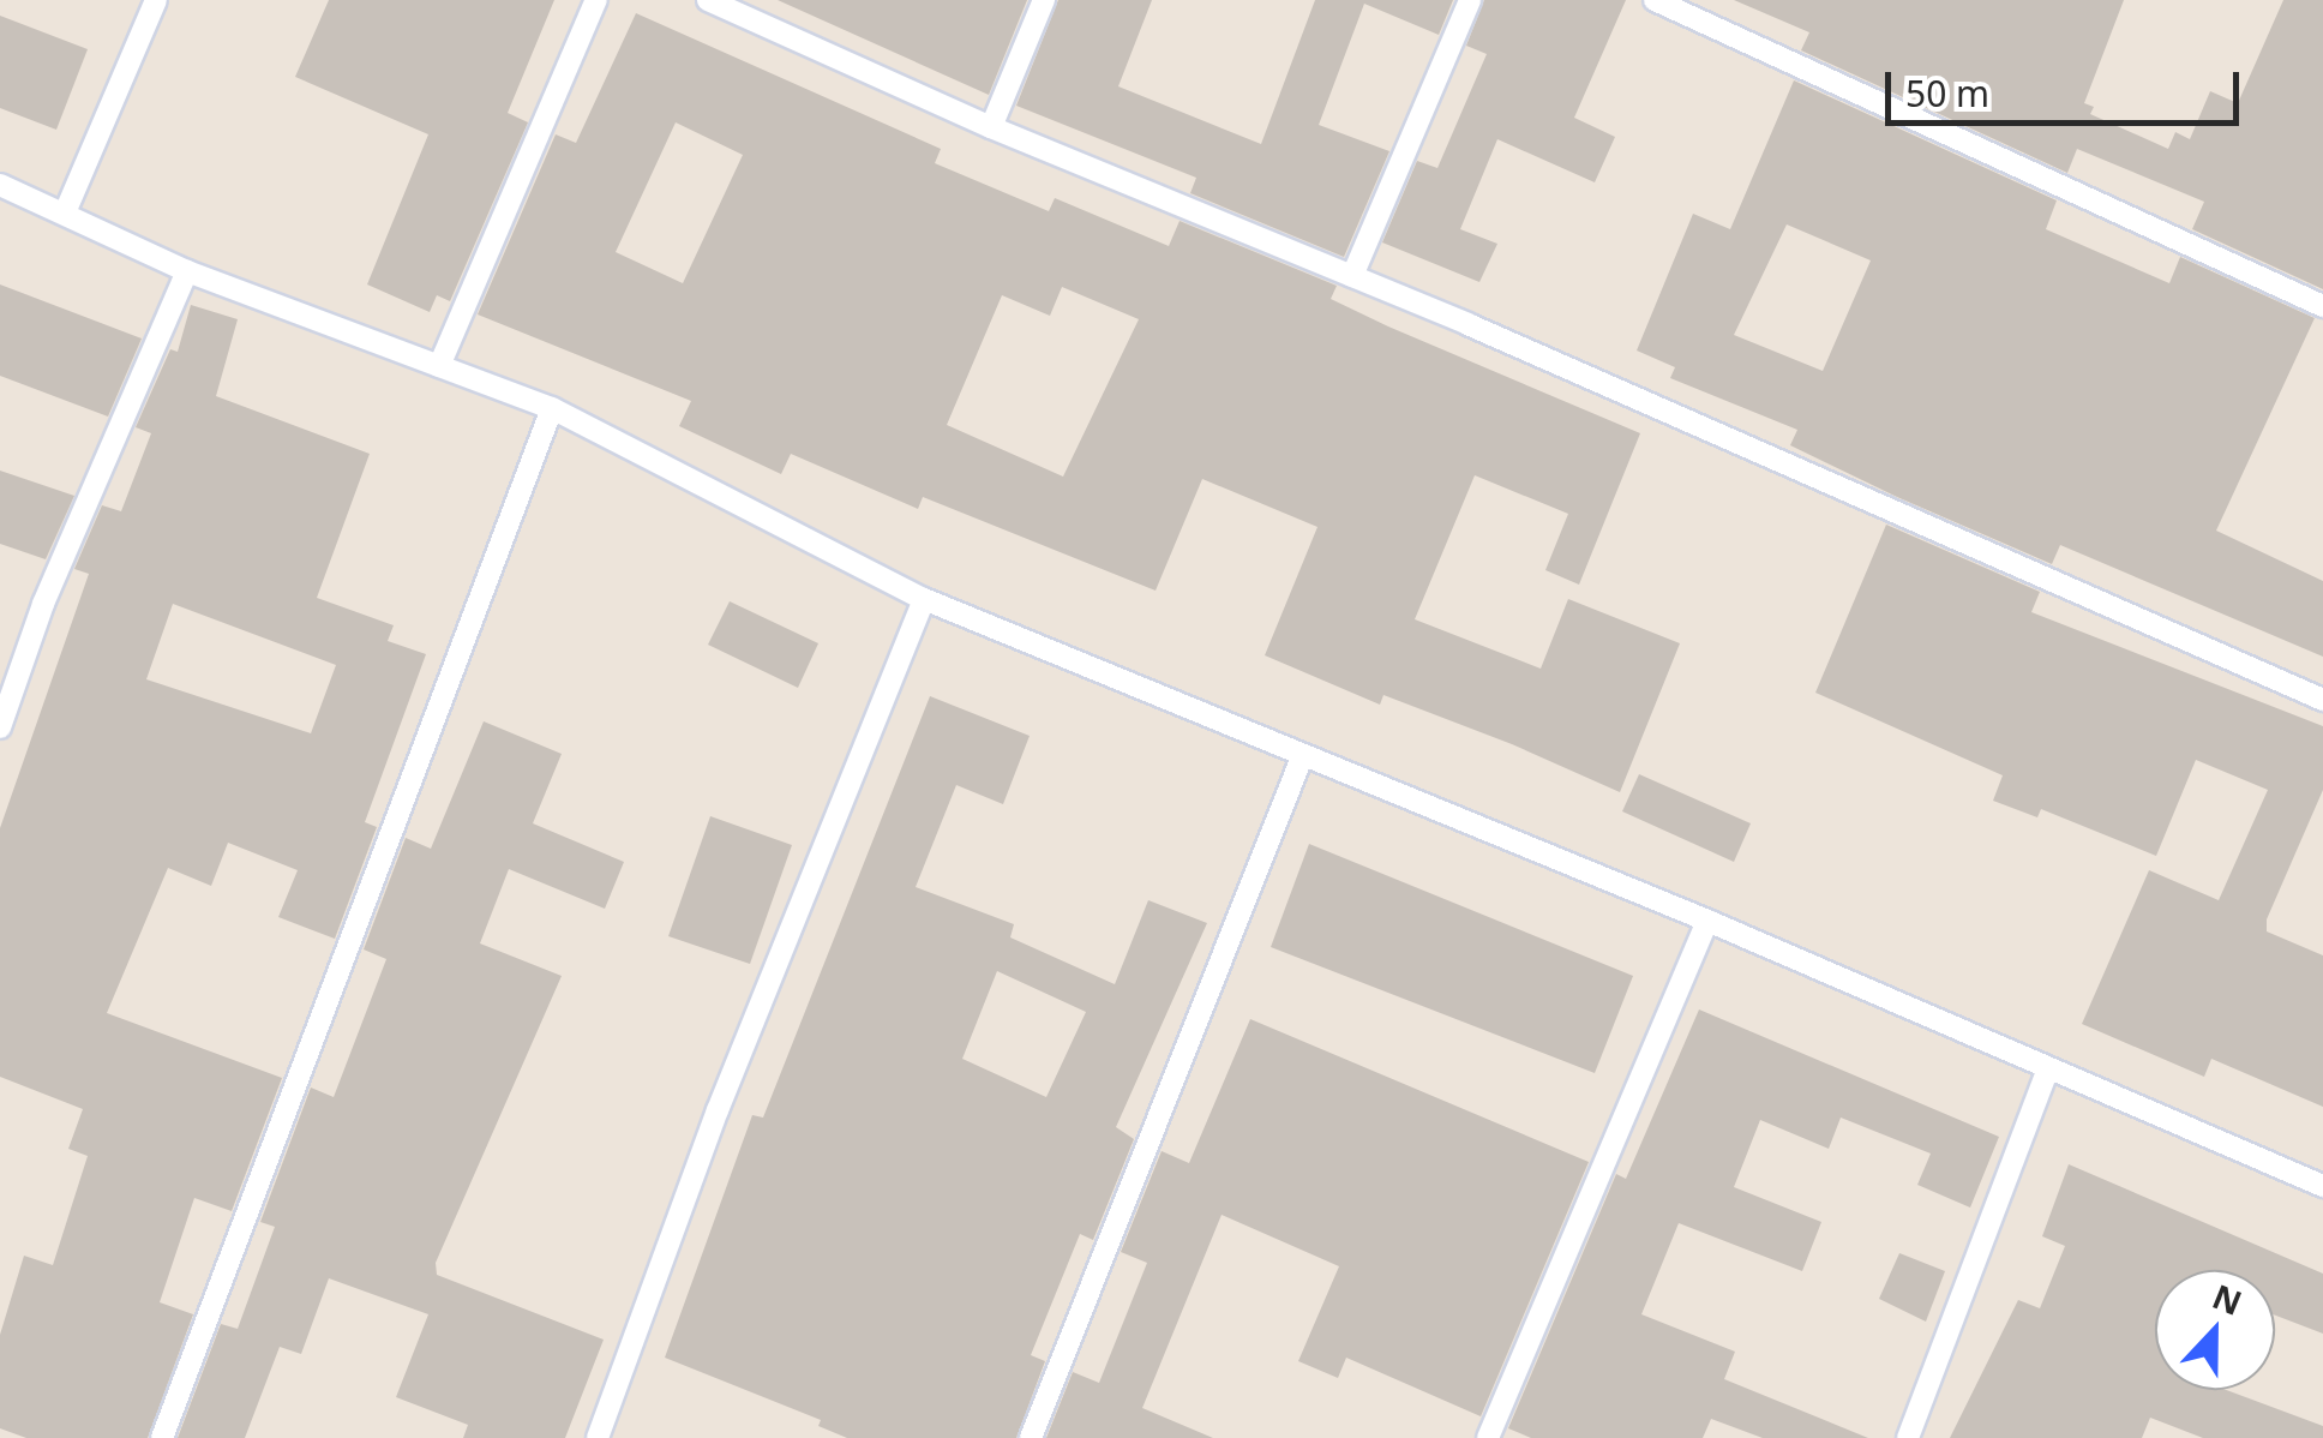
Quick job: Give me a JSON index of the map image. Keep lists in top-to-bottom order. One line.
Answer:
{"scale_bar":"50 m","north":"top"}
